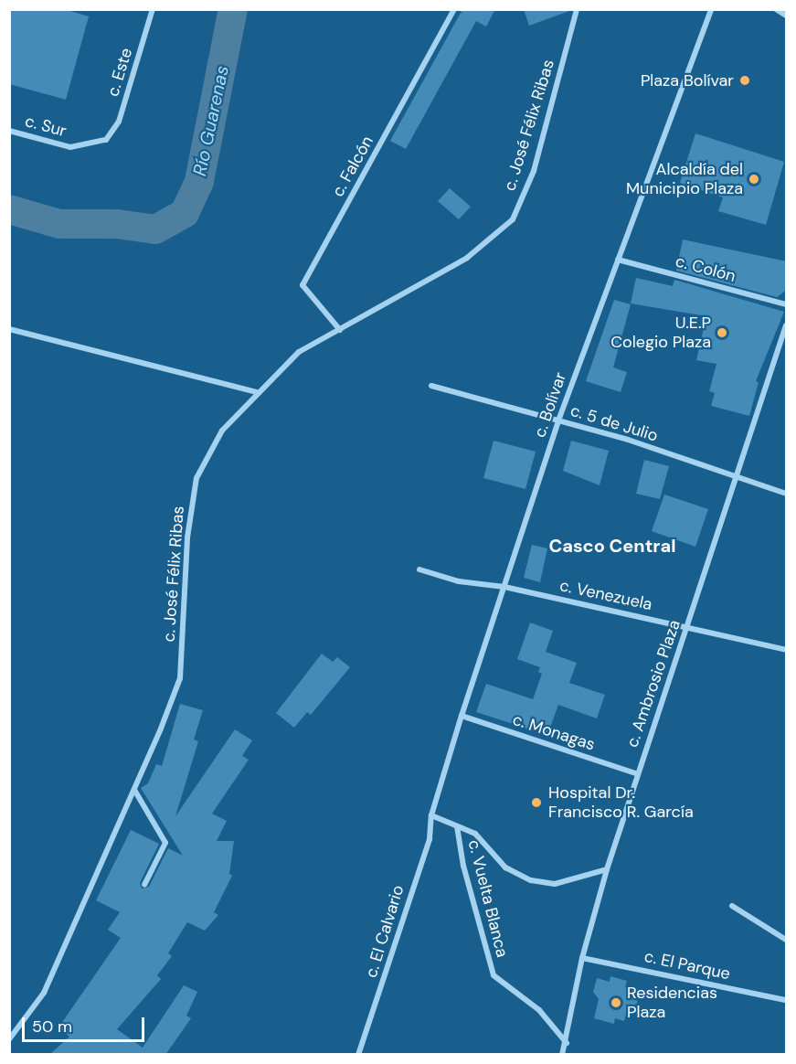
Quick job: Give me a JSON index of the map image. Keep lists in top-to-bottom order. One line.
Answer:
{"streets":{"street":["c. Este","c. José Félix Ribas","c. Sur","c. Falcón","c. Colón","c. Bolívar","c. 5 de Julio","c. Venezuela","c. Ambrosio Plaza","c. Monagas","c. Vuelta Blanca","c. El Calvario","c. El Parque"]},"crossings":[["c. Este","c. Sur"],["c. José Félix Ribas","c. Falcón"],["c. Colón","c. Bolívar"],["c. Bolívar","c. 5 de Julio"],["c. Bolívar","c. Venezuela"],["c. Bolívar","c. Monagas"],["c. Bolívar","c. El Calvario"],["c. 5 de Julio","c. Ambrosio Plaza"],["c. Venezuela","c. Ambrosio Plaza"],["c. Ambrosio Plaza","c. Monagas"],["c. Ambrosio Plaza","c. Vuelta Blanca"],["c. Ambrosio Plaza","c. El Parque"]],"districts":["Casco Central"],"water":["Río Guarenas"],"places":["Plaza Bolívar","Alcaldía del Municipio Plaza","U.E.P Colegio Plaza","Hospital Dr. Francisco R. García","Residencias Plaza"],"scale_bar":"50 m"}
